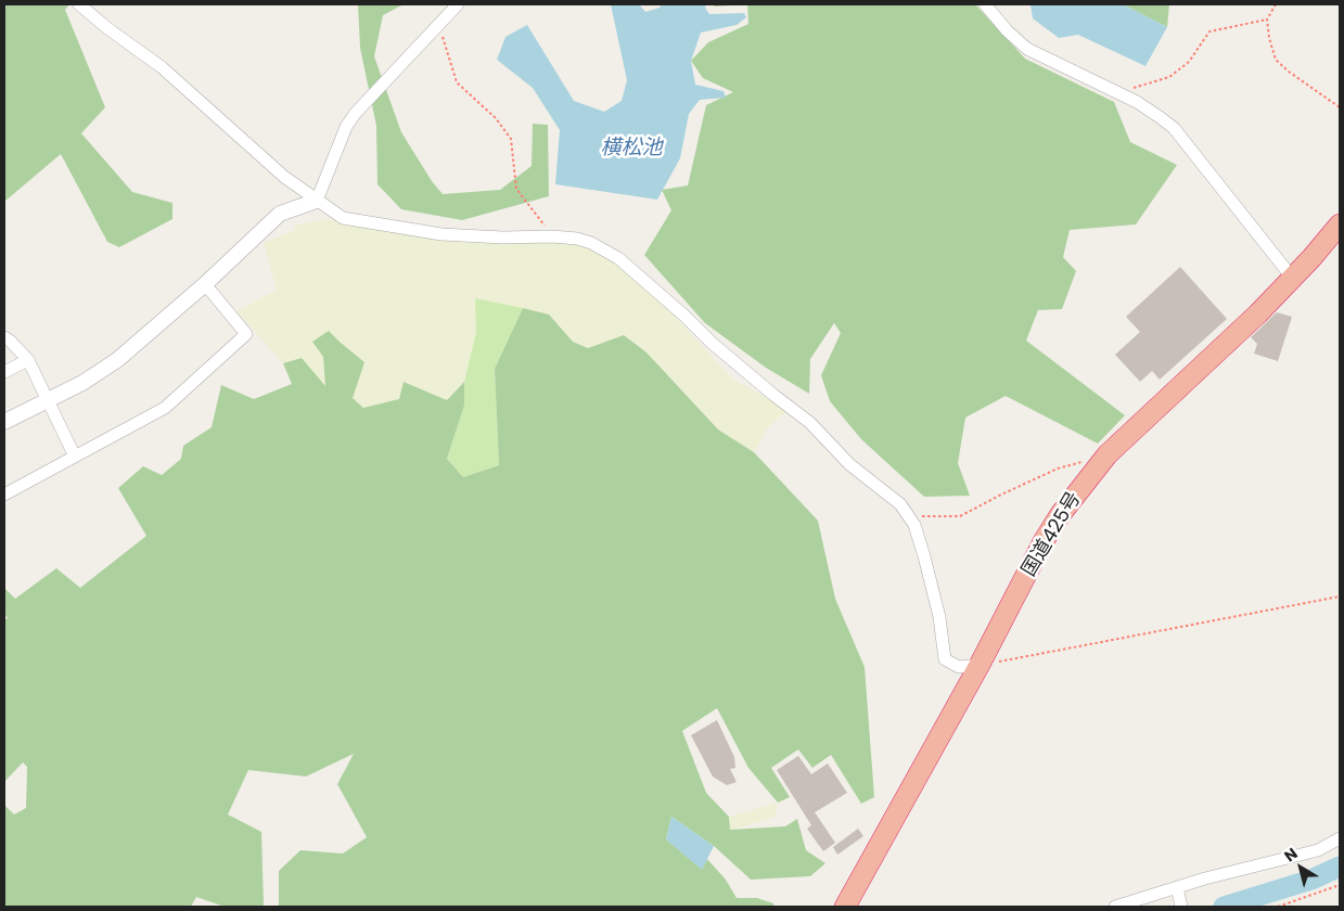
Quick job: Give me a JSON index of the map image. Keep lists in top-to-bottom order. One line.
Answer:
{"streets":{"highway":["国道425号"]},"water":["横松池"],"north":"top left"}
